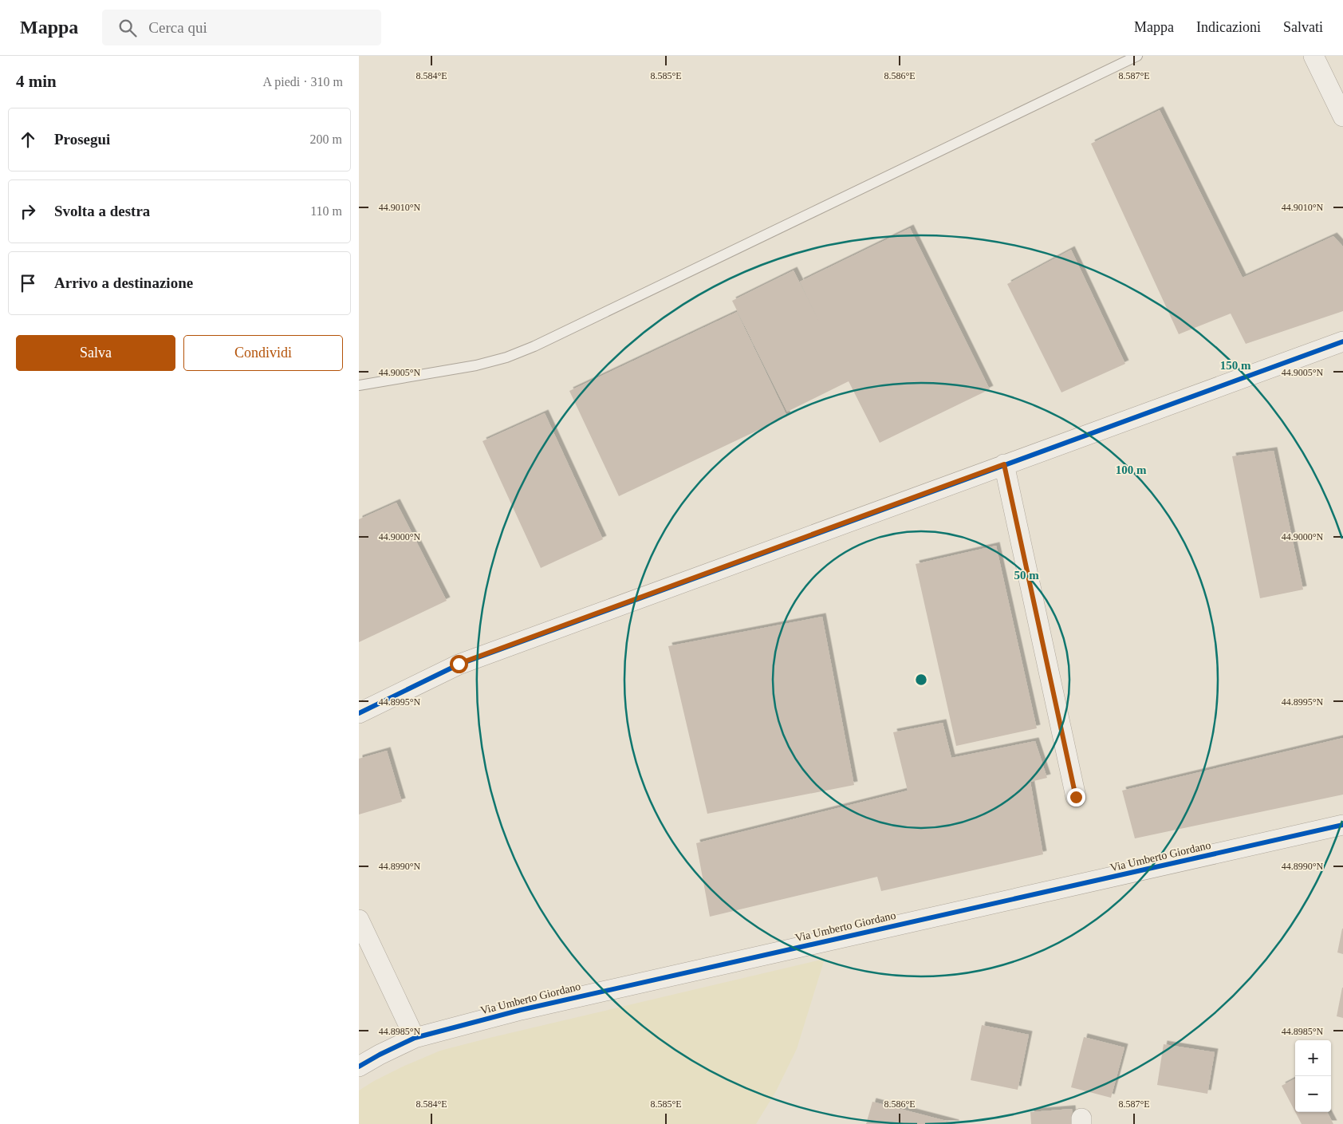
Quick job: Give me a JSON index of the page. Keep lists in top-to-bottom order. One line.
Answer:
{"streets":{"street":["Via Umberto Giordano"]},"page":{"header":"Mappa","search":"Cerca qui","nav":["Mappa","Indicazioni","Salvati"],"heading":["4 min","A piedi · 310 m"],"list":[["Prosegui","200 m"],["Svolta a destra","110 m"],"Arrivo a destinazione"],"buttons":["Salva","Condividi"],"map_buttons":["+","−"]},"coordinates":["8.584°E","8.585°E","8.586°E","8.587°E","44.9010°N","44.9005°N","44.9000°N","44.8995°N","44.8990°N","44.8985°N"],"rings":["150 m","100 m","50 m"]}
